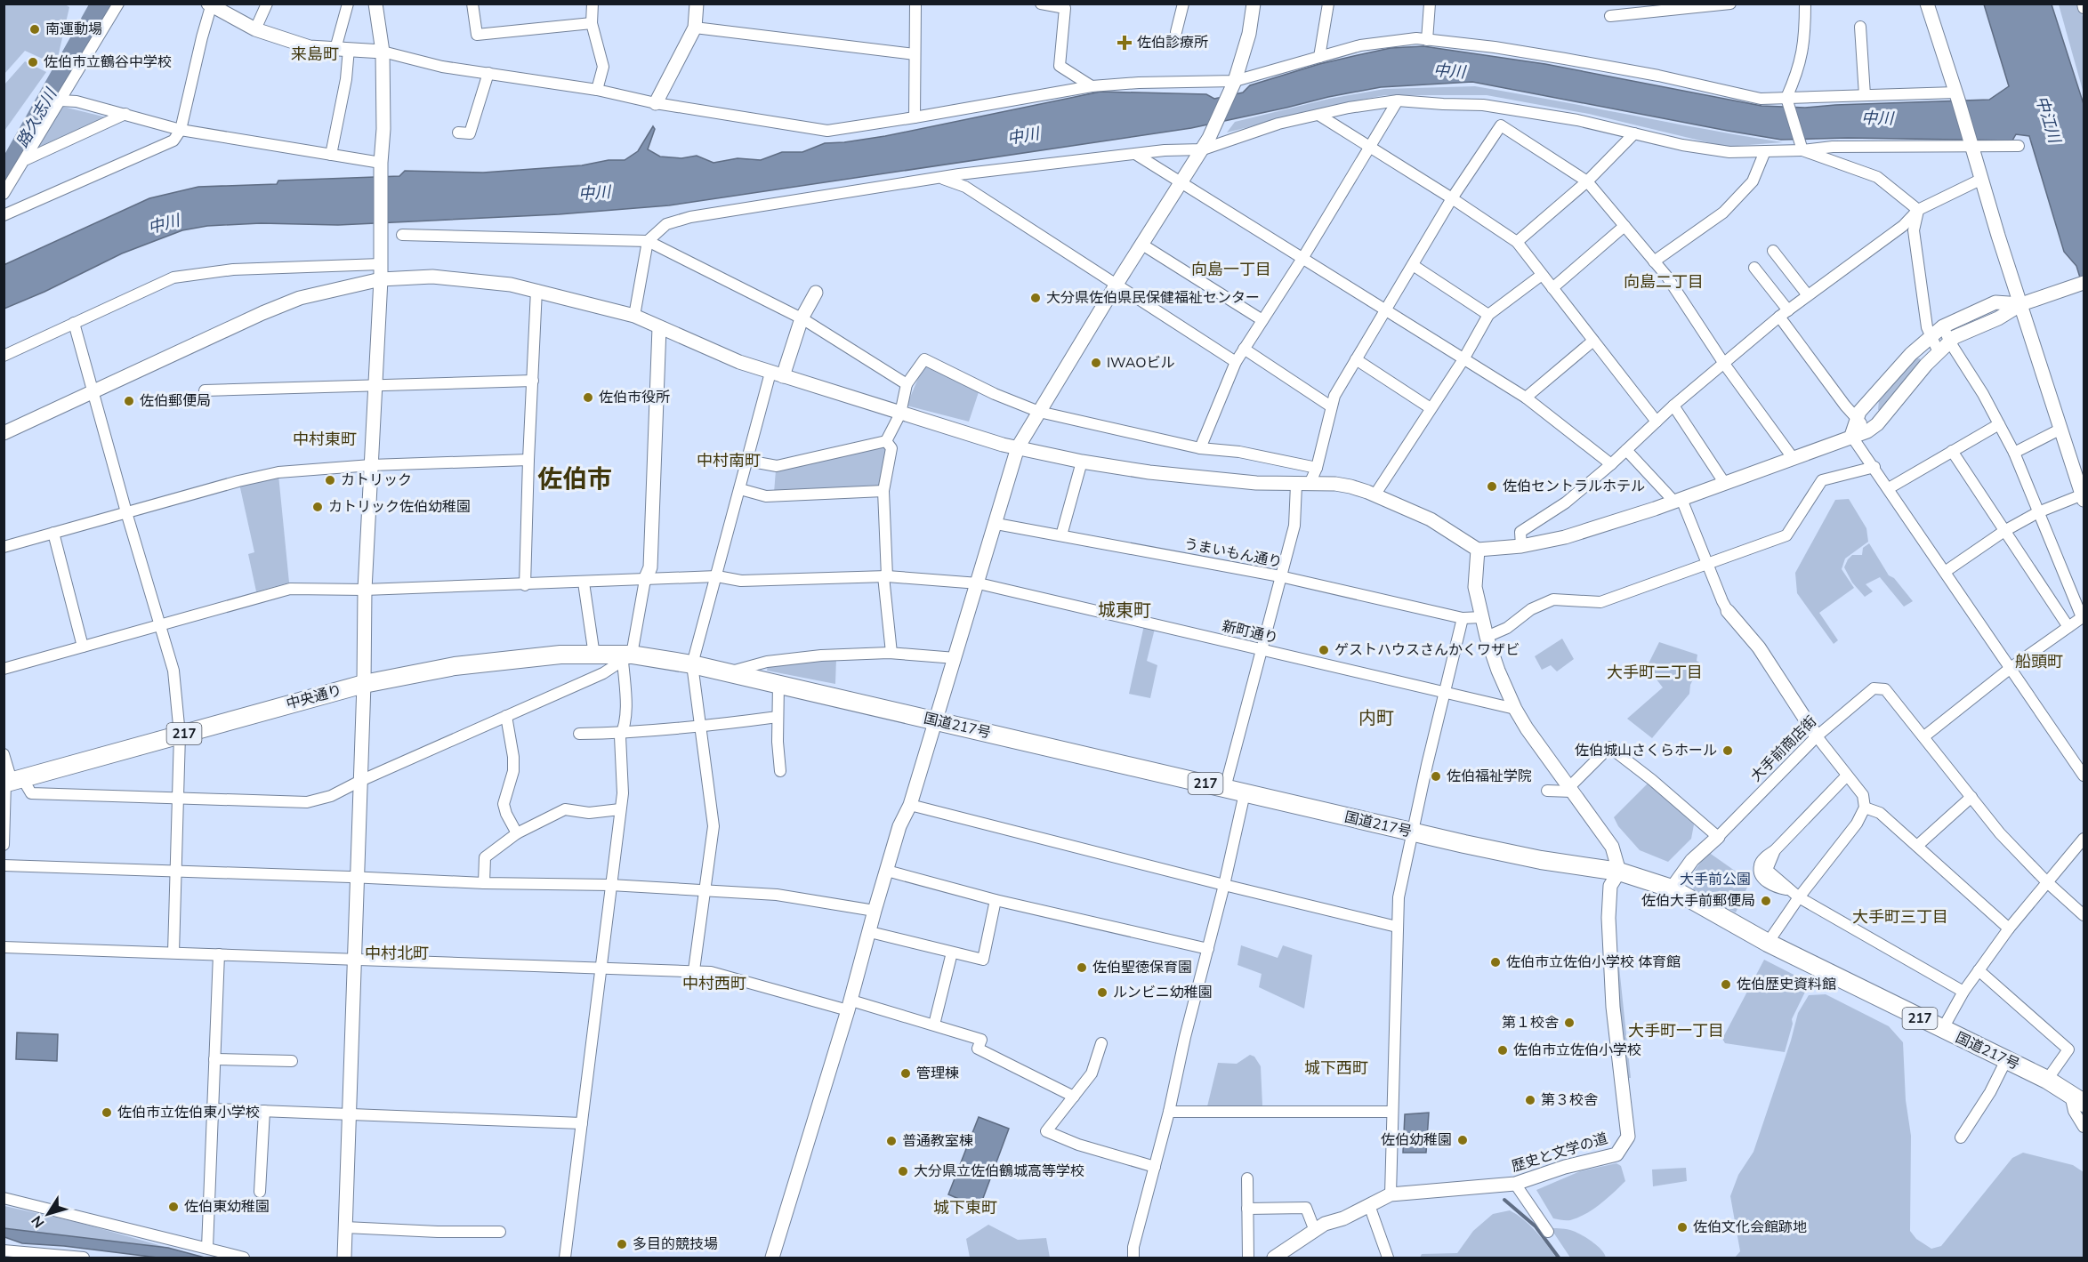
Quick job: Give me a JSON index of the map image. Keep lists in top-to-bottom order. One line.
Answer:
{"streets":{"highway":["中央通り","国道217号","217"],"street":["うまいもん通り","新町通り","大手前商店街","歴史と文学の道"]},"crossings":[["中央通り","国道217号"],["国道217号","大手前商店街"],["国道217号","歴史と文学の道"]],"districts":["来島町","向島一丁目","向島二丁目","中村東町","中村南町","佐伯市","城東町","船頭町","大手町二丁目","内町","大手町三丁目","中村北町","中村西町","大手町一丁目","城下西町","城下東町"],"water":["中川","路久志川","中江川"],"parks":["大手前公園"],"places":{"other":["南運動場","佐伯市立鶴谷中学校","大分県佐伯県民保健福祉センター","IWAOビル","佐伯市役所","佐伯郵便局","カトリック","佐伯セントラルホテル","カトリック佐伯幼稚園","ゲストハウスさんかくワザビ","佐伯城山さくらホール","佐伯福祉学院","佐伯大手前郵便局","佐伯市立佐伯小学校 体育館","佐伯聖徳保育園","佐伯歴史資料館","ルンビニ幼稚園","第１校舎","佐伯市立佐伯小学校","管理棟","第３校舎","佐伯市立佐伯東小学校","佐伯幼稚園","普通教室棟","大分県立佐伯鶴城高等学校","佐伯東幼稚園","佐伯文化会館跡地","多目的競技場"],"health":["佐伯診療所"]},"north":"bottom left"}
